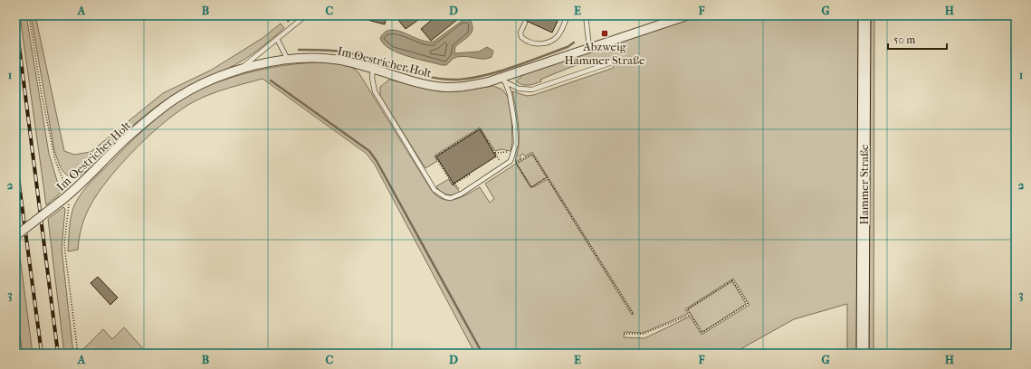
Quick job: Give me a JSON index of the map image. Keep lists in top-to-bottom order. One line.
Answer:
{"streets":{"main road":["Hammer Straße"],"street":["Im Oestricher Holt"]},"places":{"transit":["Abzweig Hammer Straße"]},"scale_bar":"50 m","grid":{"columns":["A","B","C","D","E","F","G","H"],"rows":["1","2","3"]}}
